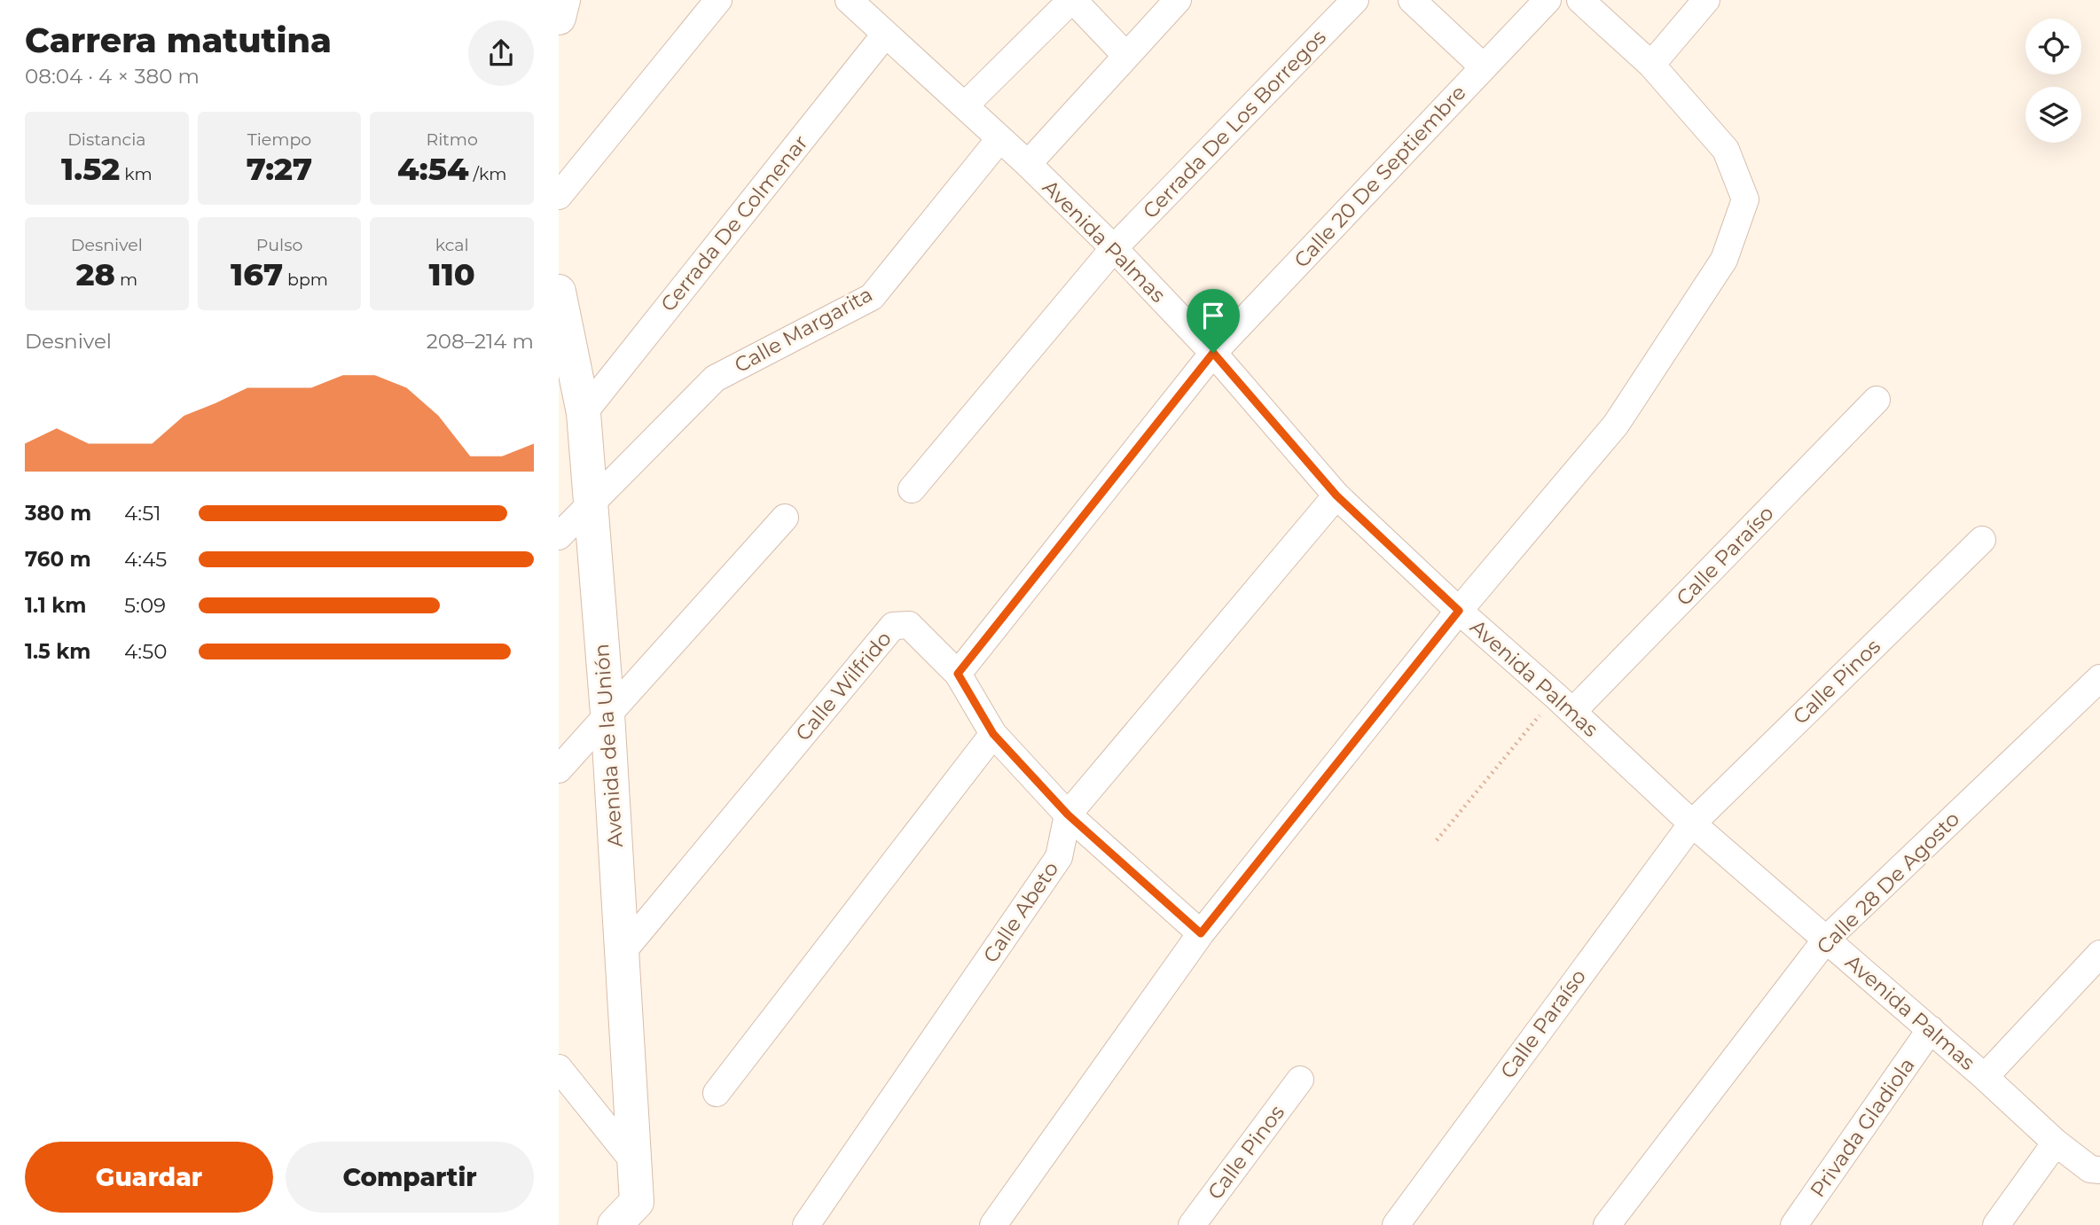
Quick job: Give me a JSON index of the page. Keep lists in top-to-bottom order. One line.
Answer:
{"streets":{"main road":["Avenida de la Unión"],"street":["Cerrada De Los Borregos","Calle 20 De Septiembre","Cerrada De Colmenar","Avenida Palmas","Calle Margarita","Calle Paraíso","Calle Pinos","Calle Wilfrido","Calle 28 De Agosto","Calle Abeto","Privada Gladiola"]},"crossings":[["Cerrada De Los Borregos","Avenida Palmas"],["Calle 20 De Septiembre","Avenida Palmas"],["Cerrada De Colmenar","Avenida Palmas"],["Cerrada De Colmenar","Avenida de la Unión"],["Avenida Palmas","Calle Margarita"],["Avenida Palmas","Calle Paraíso"],["Avenida Palmas","Calle Pinos"],["Avenida Palmas","Calle 28 De Agosto"],["Avenida Palmas","Calle Abeto"],["Avenida Palmas","Privada Gladiola"],["Calle Margarita","Avenida de la Unión"],["Calle Paraíso","Calle Pinos"],["Calle Wilfrido","Avenida de la Unión"],["Calle Wilfrido","Calle Abeto"]],"page":{"heading":["Carrera matutina","08:04 · 4 × 380 m"],"stats":[["Distancia","1.52 km"],["Tiempo","7:27"],["Ritmo","4:54 /km"],["Desnivel","28 m"],["Pulso","167 bpm"],["kcal","110"]],"chart":["Desnivel","208–214 m"],"list":[{"name":"380 m","note":"4:51"},{"name":"760 m","note":"4:45"},{"name":"1.1 km","note":"5:09"},{"name":"1.5 km","note":"4:50"}],"buttons":["Guardar","Compartir"]}}
